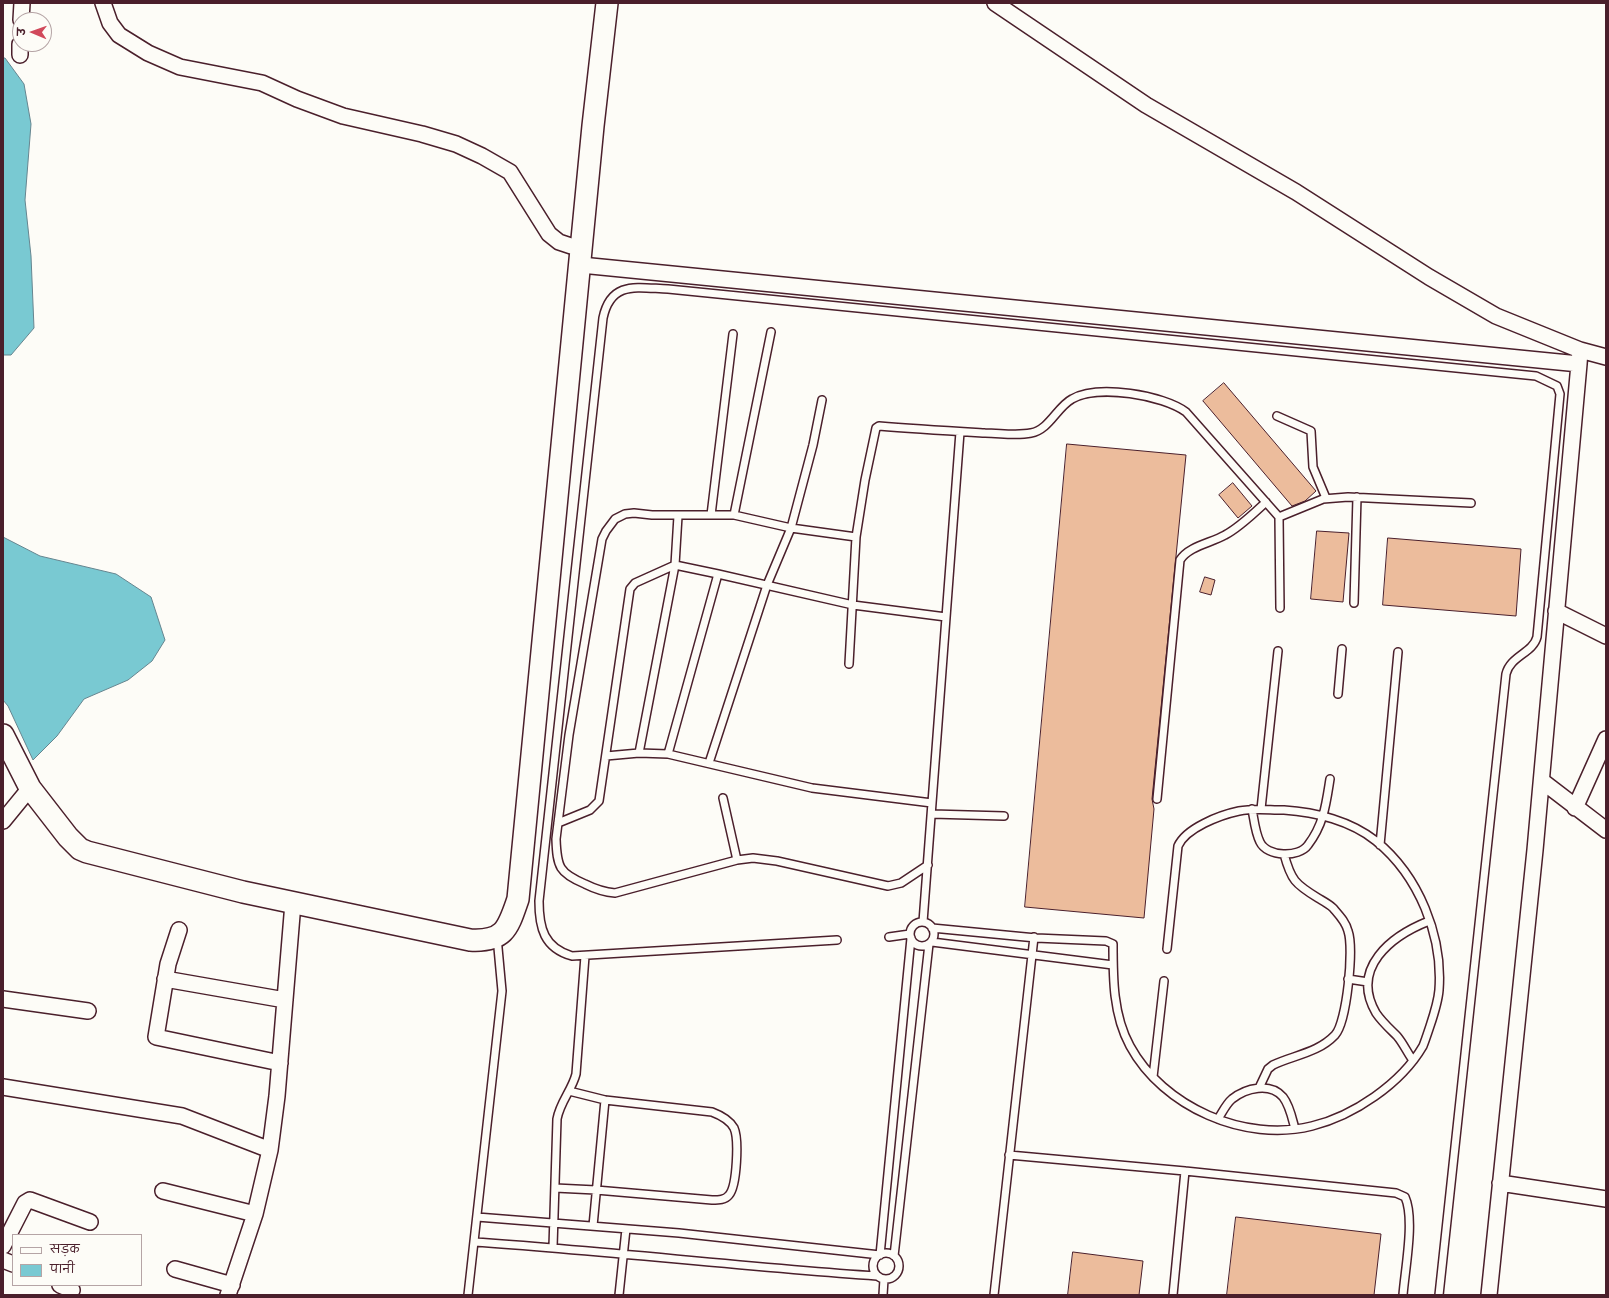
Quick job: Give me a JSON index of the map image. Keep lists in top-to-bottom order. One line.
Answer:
{"legend":["सड़क","पानी"],"north":"left"}
